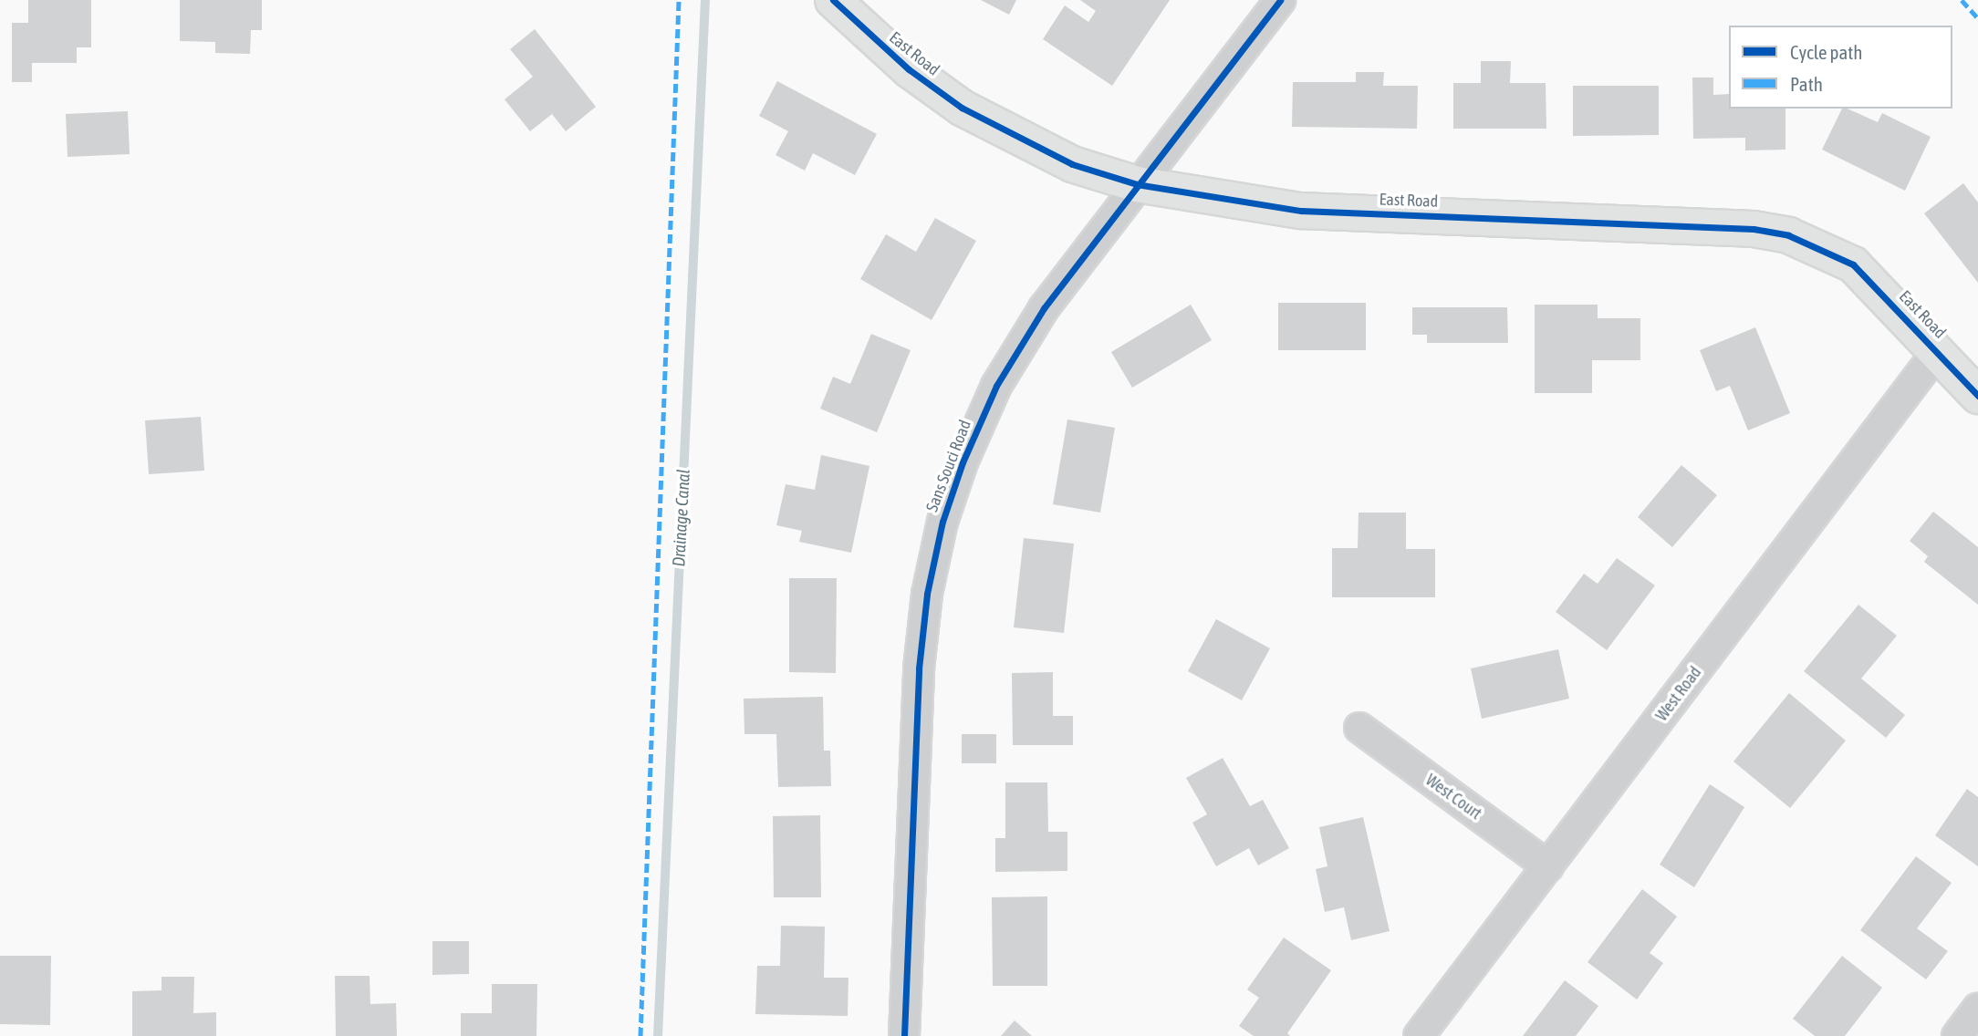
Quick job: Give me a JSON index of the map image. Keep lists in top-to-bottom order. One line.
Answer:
{"streets":{"street":["East Road","Sans Souci Road","West Road","West Court"]},"crossings":[["East Road","Sans Souci Road"],["East Road","West Road"],["West Road","West Court"]],"water":["Drainage Canal"],"legend":["Cycle path","Path"]}
